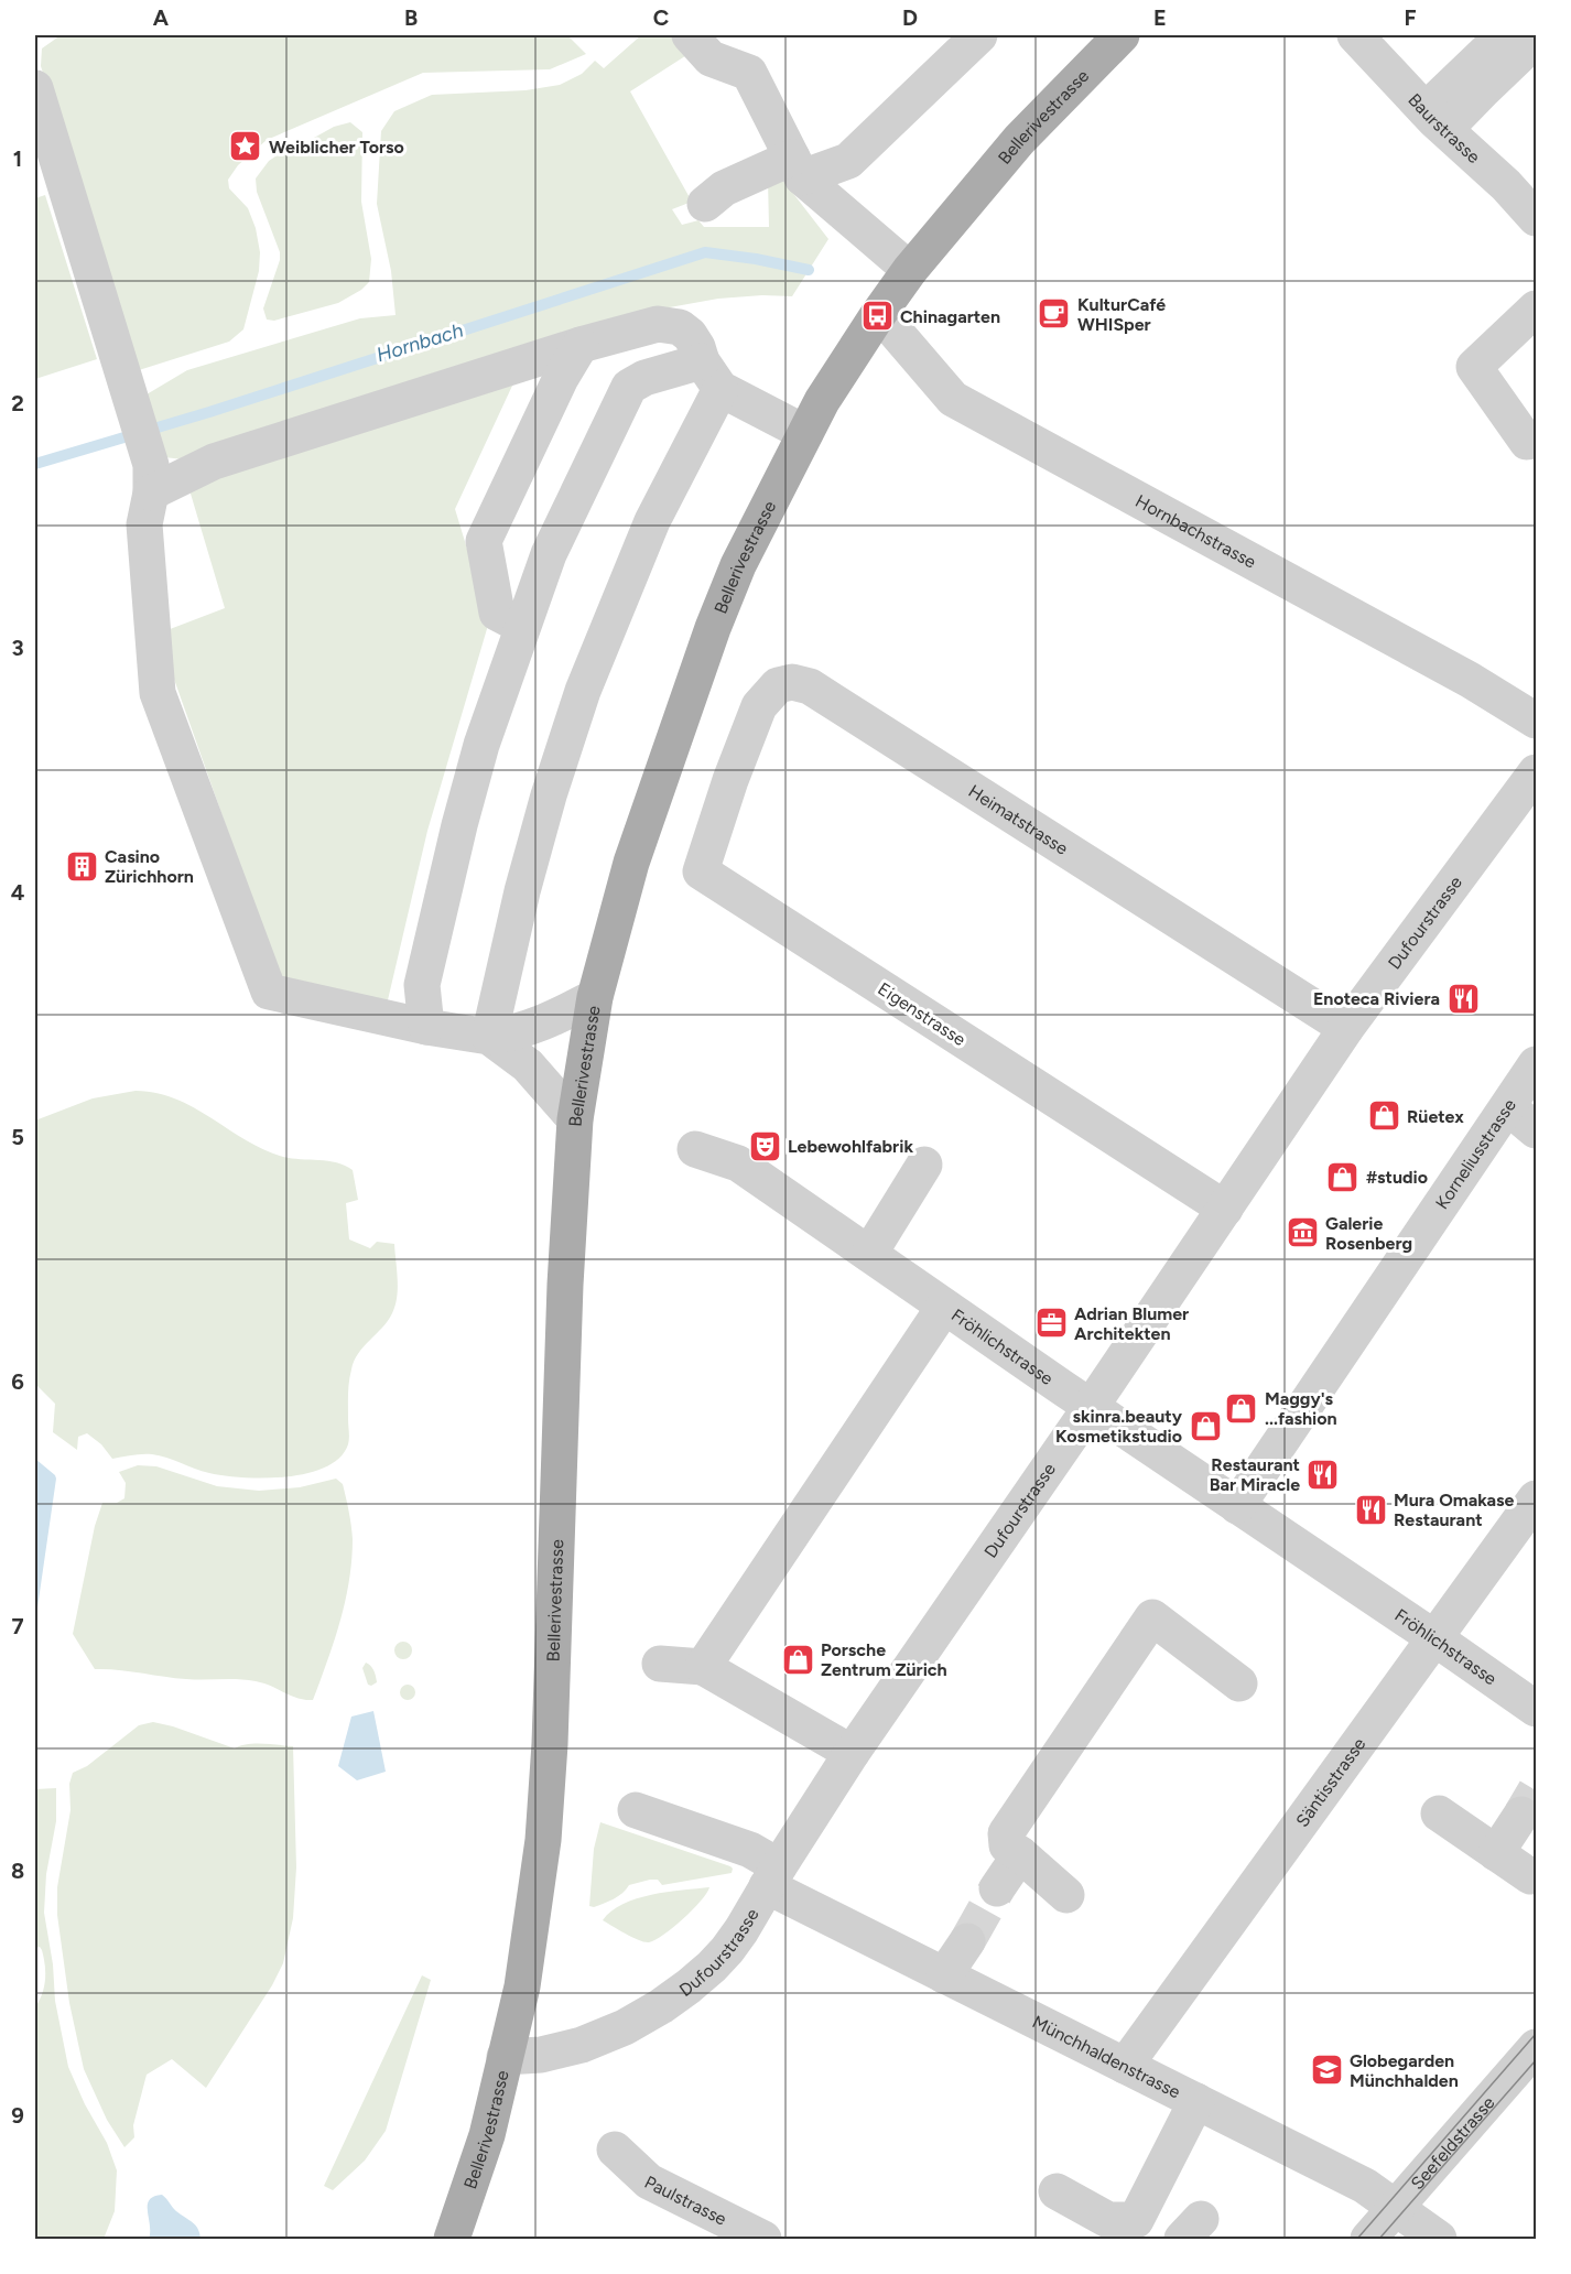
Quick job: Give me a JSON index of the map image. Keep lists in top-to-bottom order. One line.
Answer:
{"streets":{"main road":["Bellerivestrasse"],"street":["Baurstrasse","Hornbachstrasse","Heimatstrasse","Dufourstrasse","Eigenstrasse","Korneliusstrasse","Fröhlichstrasse","Säntisstrasse","Münchhaldenstrasse","Seefeldstrasse","Paulstrasse"]},"crossings":[["Bellerivestrasse","Hornbachstrasse"],["Bellerivestrasse","Dufourstrasse"],["Heimatstrasse","Dufourstrasse"],["Heimatstrasse","Eigenstrasse"],["Dufourstrasse","Eigenstrasse"],["Dufourstrasse","Fröhlichstrasse"],["Dufourstrasse","Münchhaldenstrasse"],["Korneliusstrasse","Fröhlichstrasse"],["Fröhlichstrasse","Säntisstrasse"],["Säntisstrasse","Münchhaldenstrasse"],["Münchhaldenstrasse","Seefeldstrasse"]],"water":["Hornbach"],"places":{"place":["Weiblicher Torso"],"cafe":["KulturCafé WHISper"],"bus stop":["Chinagarten"],"building":["Casino Zürichhorn"],"restaurant":["Enoteca Riviera","Restaurant Bar Miracle","Mura Omakase Restaurant"],"shop":["Rüetex","#studio","Maggy's ...fashion","skinra.beauty Kosmetikstudio","Porsche Zentrum Zürich"],"theatre":["Lebewohlfabrik"],"museum":["Galerie Rosenberg"],"office":["Adrian Blumer Architekten"],"school or university":["Globegarden Münchhalden"]},"grid":{"columns":["A","B","C","D","E","F"],"rows":["1","2","3","4","5","6","7","8","9"]}}
